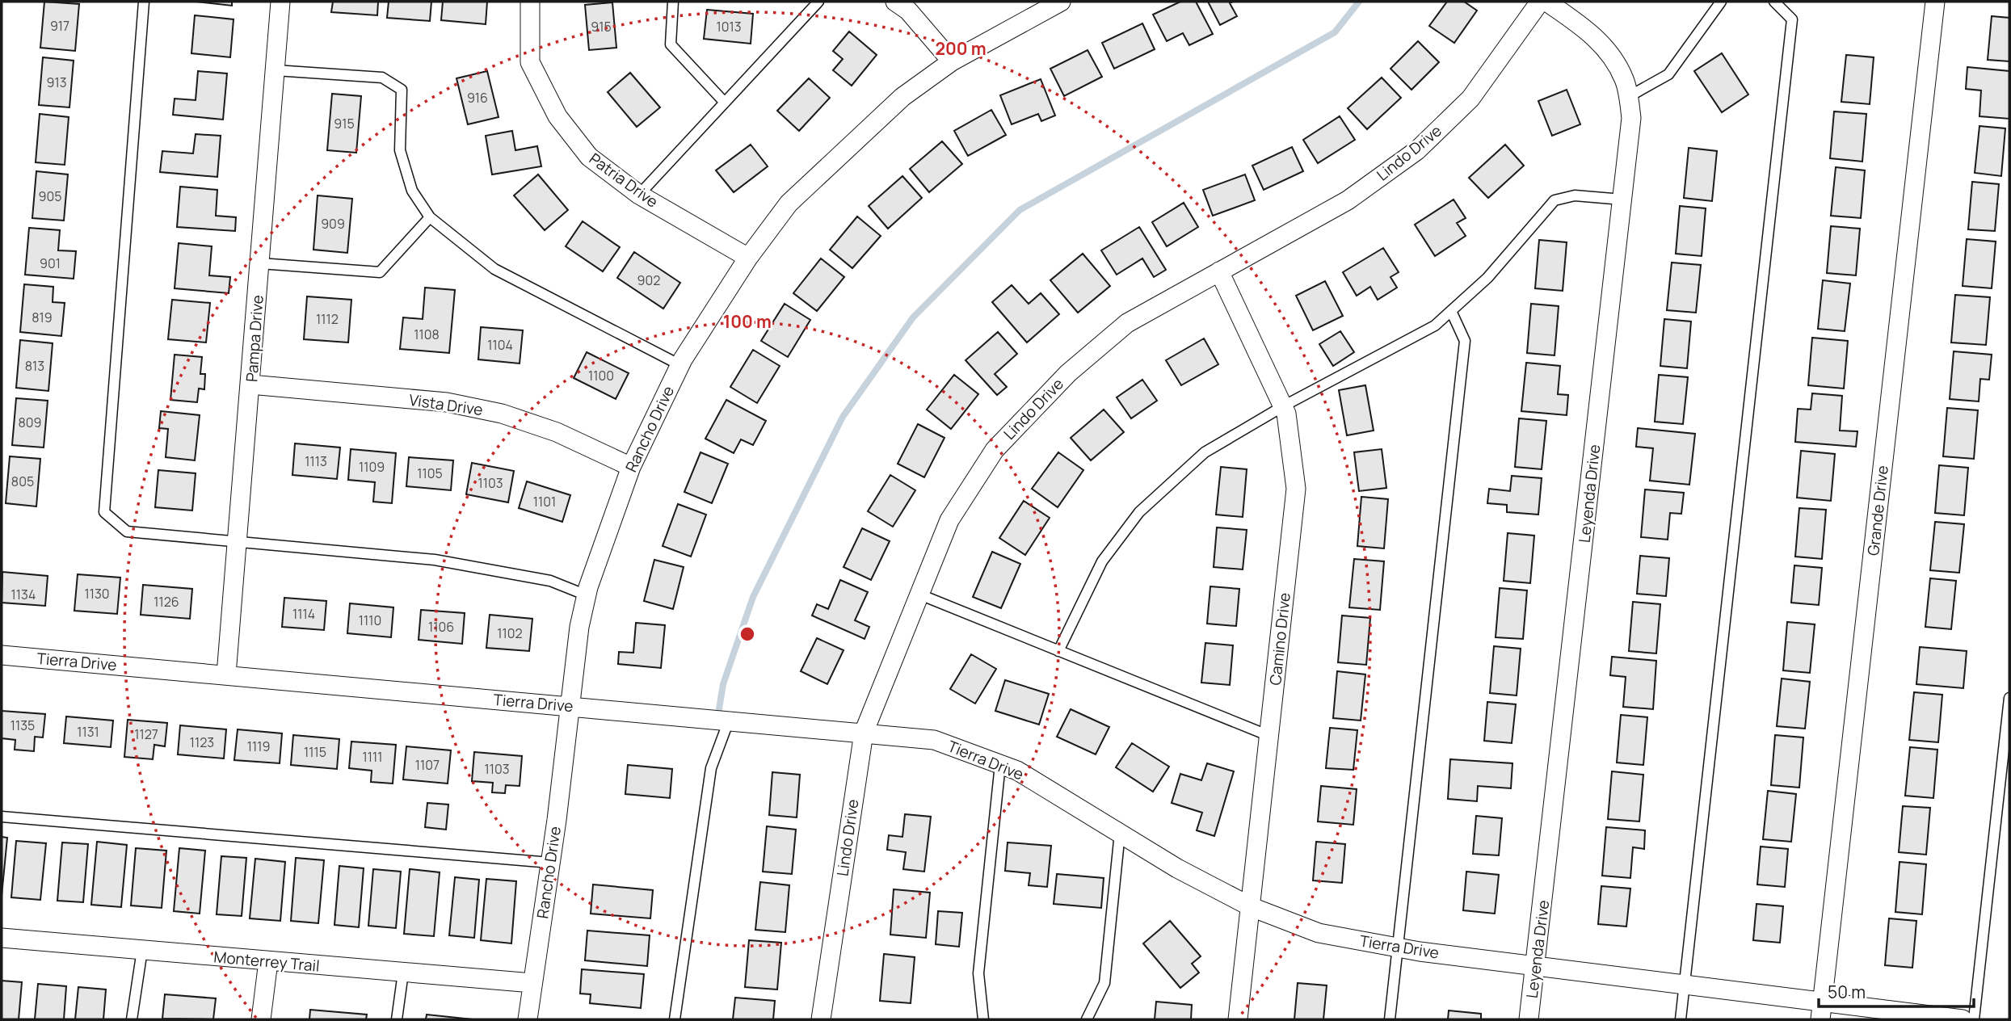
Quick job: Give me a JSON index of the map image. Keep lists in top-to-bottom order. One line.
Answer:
{"streets":{"street":["Lindo Drive","Patria Drive","Pampa Drive","Vista Drive","Rancho Drive","Leyenda Drive","Grande Drive","Camino Drive","Tierra Drive","Monterrey Trail"]},"crossings":[["Lindo Drive","Camino Drive"],["Lindo Drive","Tierra Drive"],["Patria Drive","Rancho Drive"],["Pampa Drive","Vista Drive"],["Pampa Drive","Tierra Drive"],["Vista Drive","Rancho Drive"],["Rancho Drive","Tierra Drive"],["Rancho Drive","Monterrey Trail"],["Leyenda Drive","Tierra Drive"],["Grande Drive","Tierra Drive"],["Camino Drive","Tierra Drive"]],"house_numbers":["917","915","1013","913","916","915","905","909","901","902","819","1112","1108","1104","813","1100","809","1113","1109","1105","805","1103","1101","1130","1134","1126","1114","1110","1106","1102","1135","1131","1127","1123","1119","1115","1111","1107","1103"],"scale_bar":"50 m","rings":["200 m","100 m"]}
